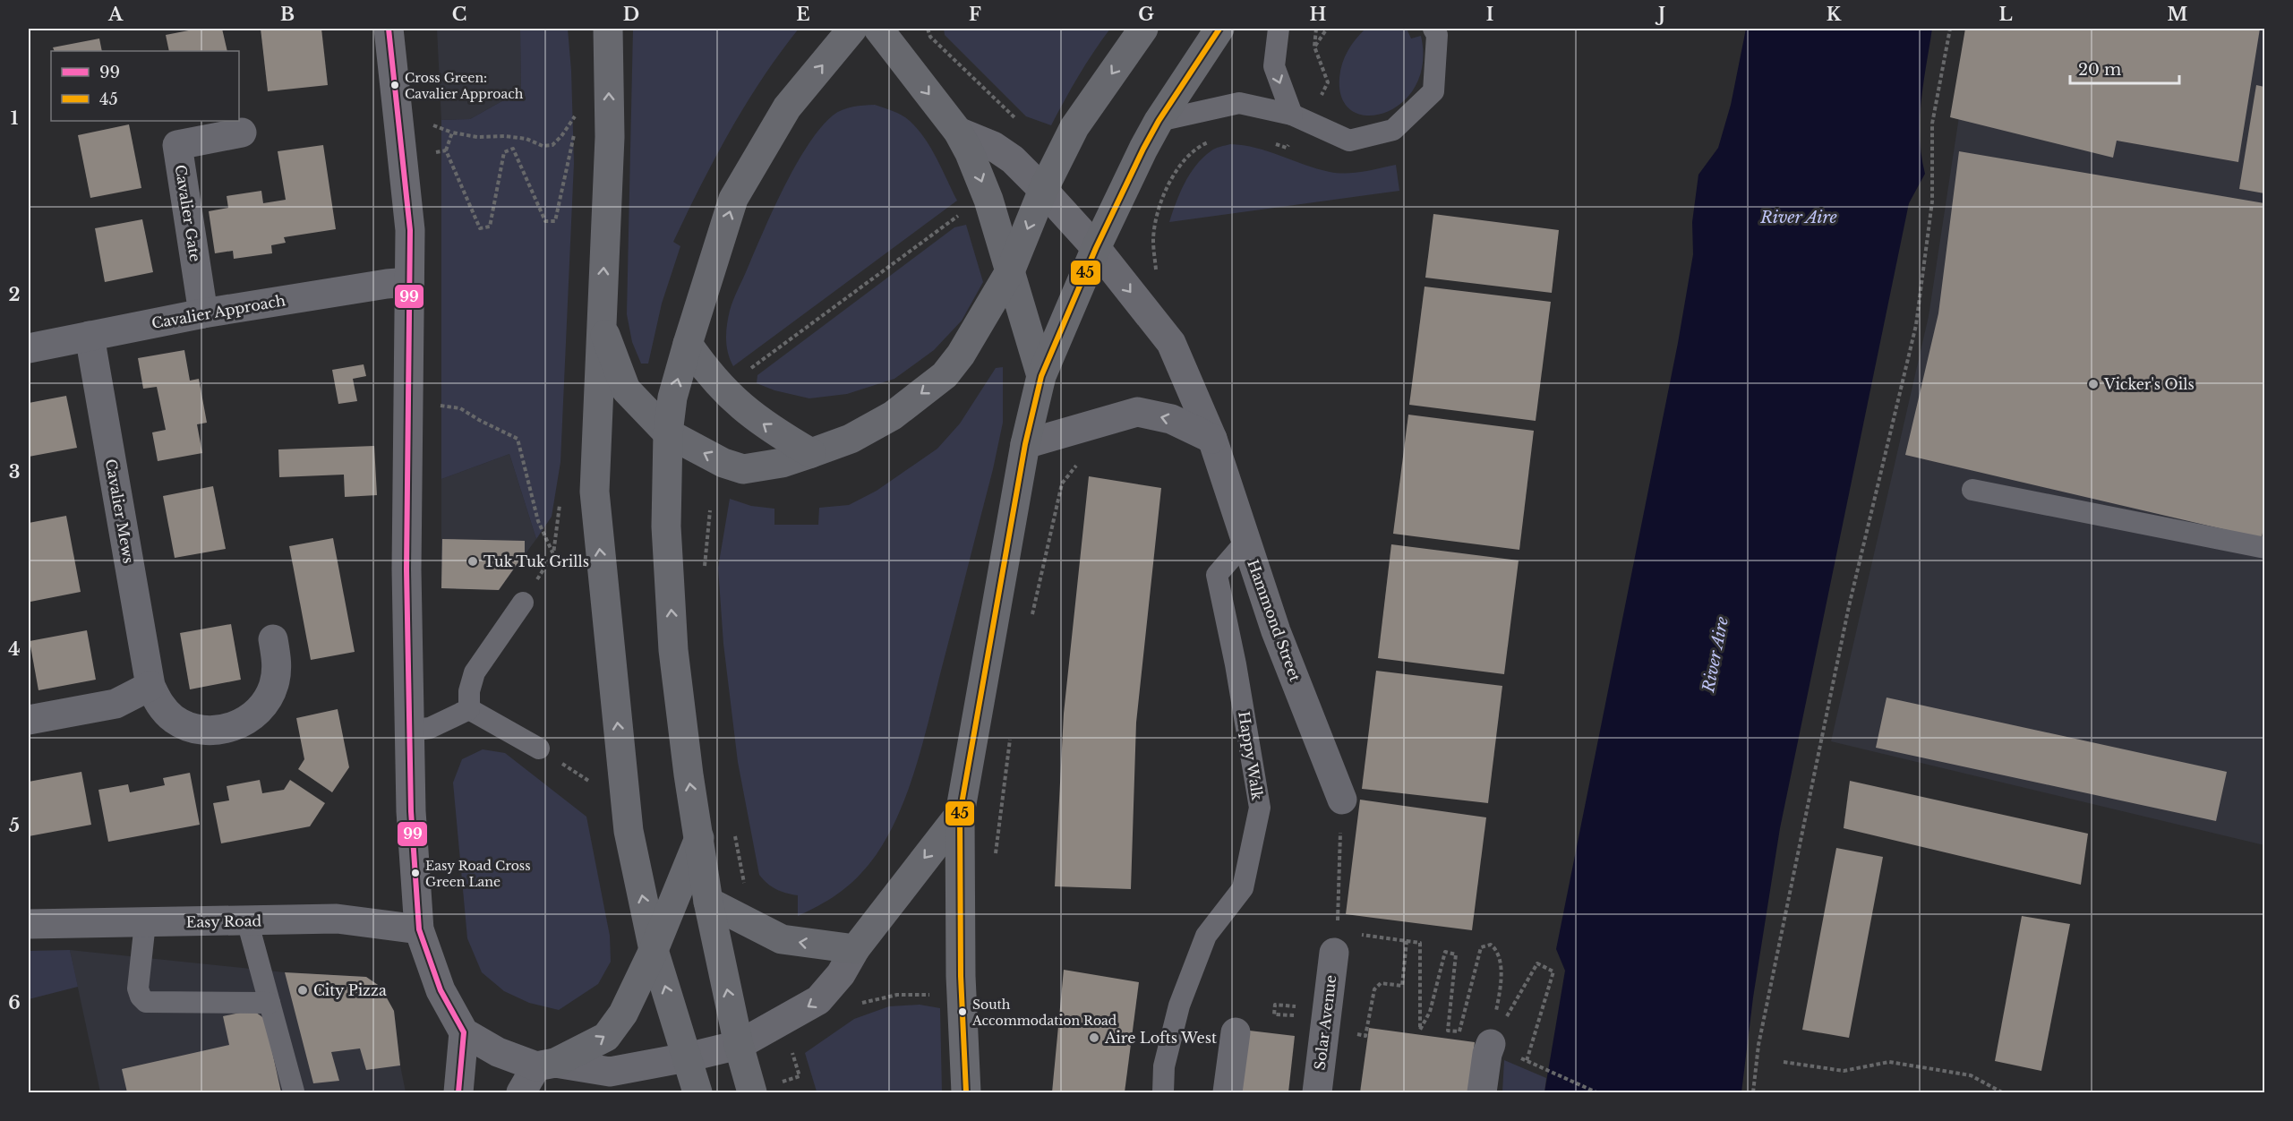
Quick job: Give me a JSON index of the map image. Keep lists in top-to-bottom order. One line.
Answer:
{"streets":{"street":["Cavalier Gate","Cavalier Approach","Cavalier Mews","Hammond Street","Easy Road","Solar Avenue"],"lane":["Happy Walk"]},"crossings":[["Cavalier Gate","Cavalier Approach"],["Cavalier Approach","Cavalier Mews"],["Hammond Street","Happy Walk"]],"water":["River Aire"],"places":["Cross Green: Cavalier Approach","Vicker's Oils","Tuk Tuk Grills","Easy Road Cross Green Lane","City Pizza","South Accommodation Road","Aire Lofts West"],"lines":["transit line 99","transit line 45"],"legend":["99","45"],"scale_bar":"20 m","grid":{"columns":["A","B","C","D","E","F","G","H","I","J","K","L","M"],"rows":["1","2","3","4","5","6"]}}
